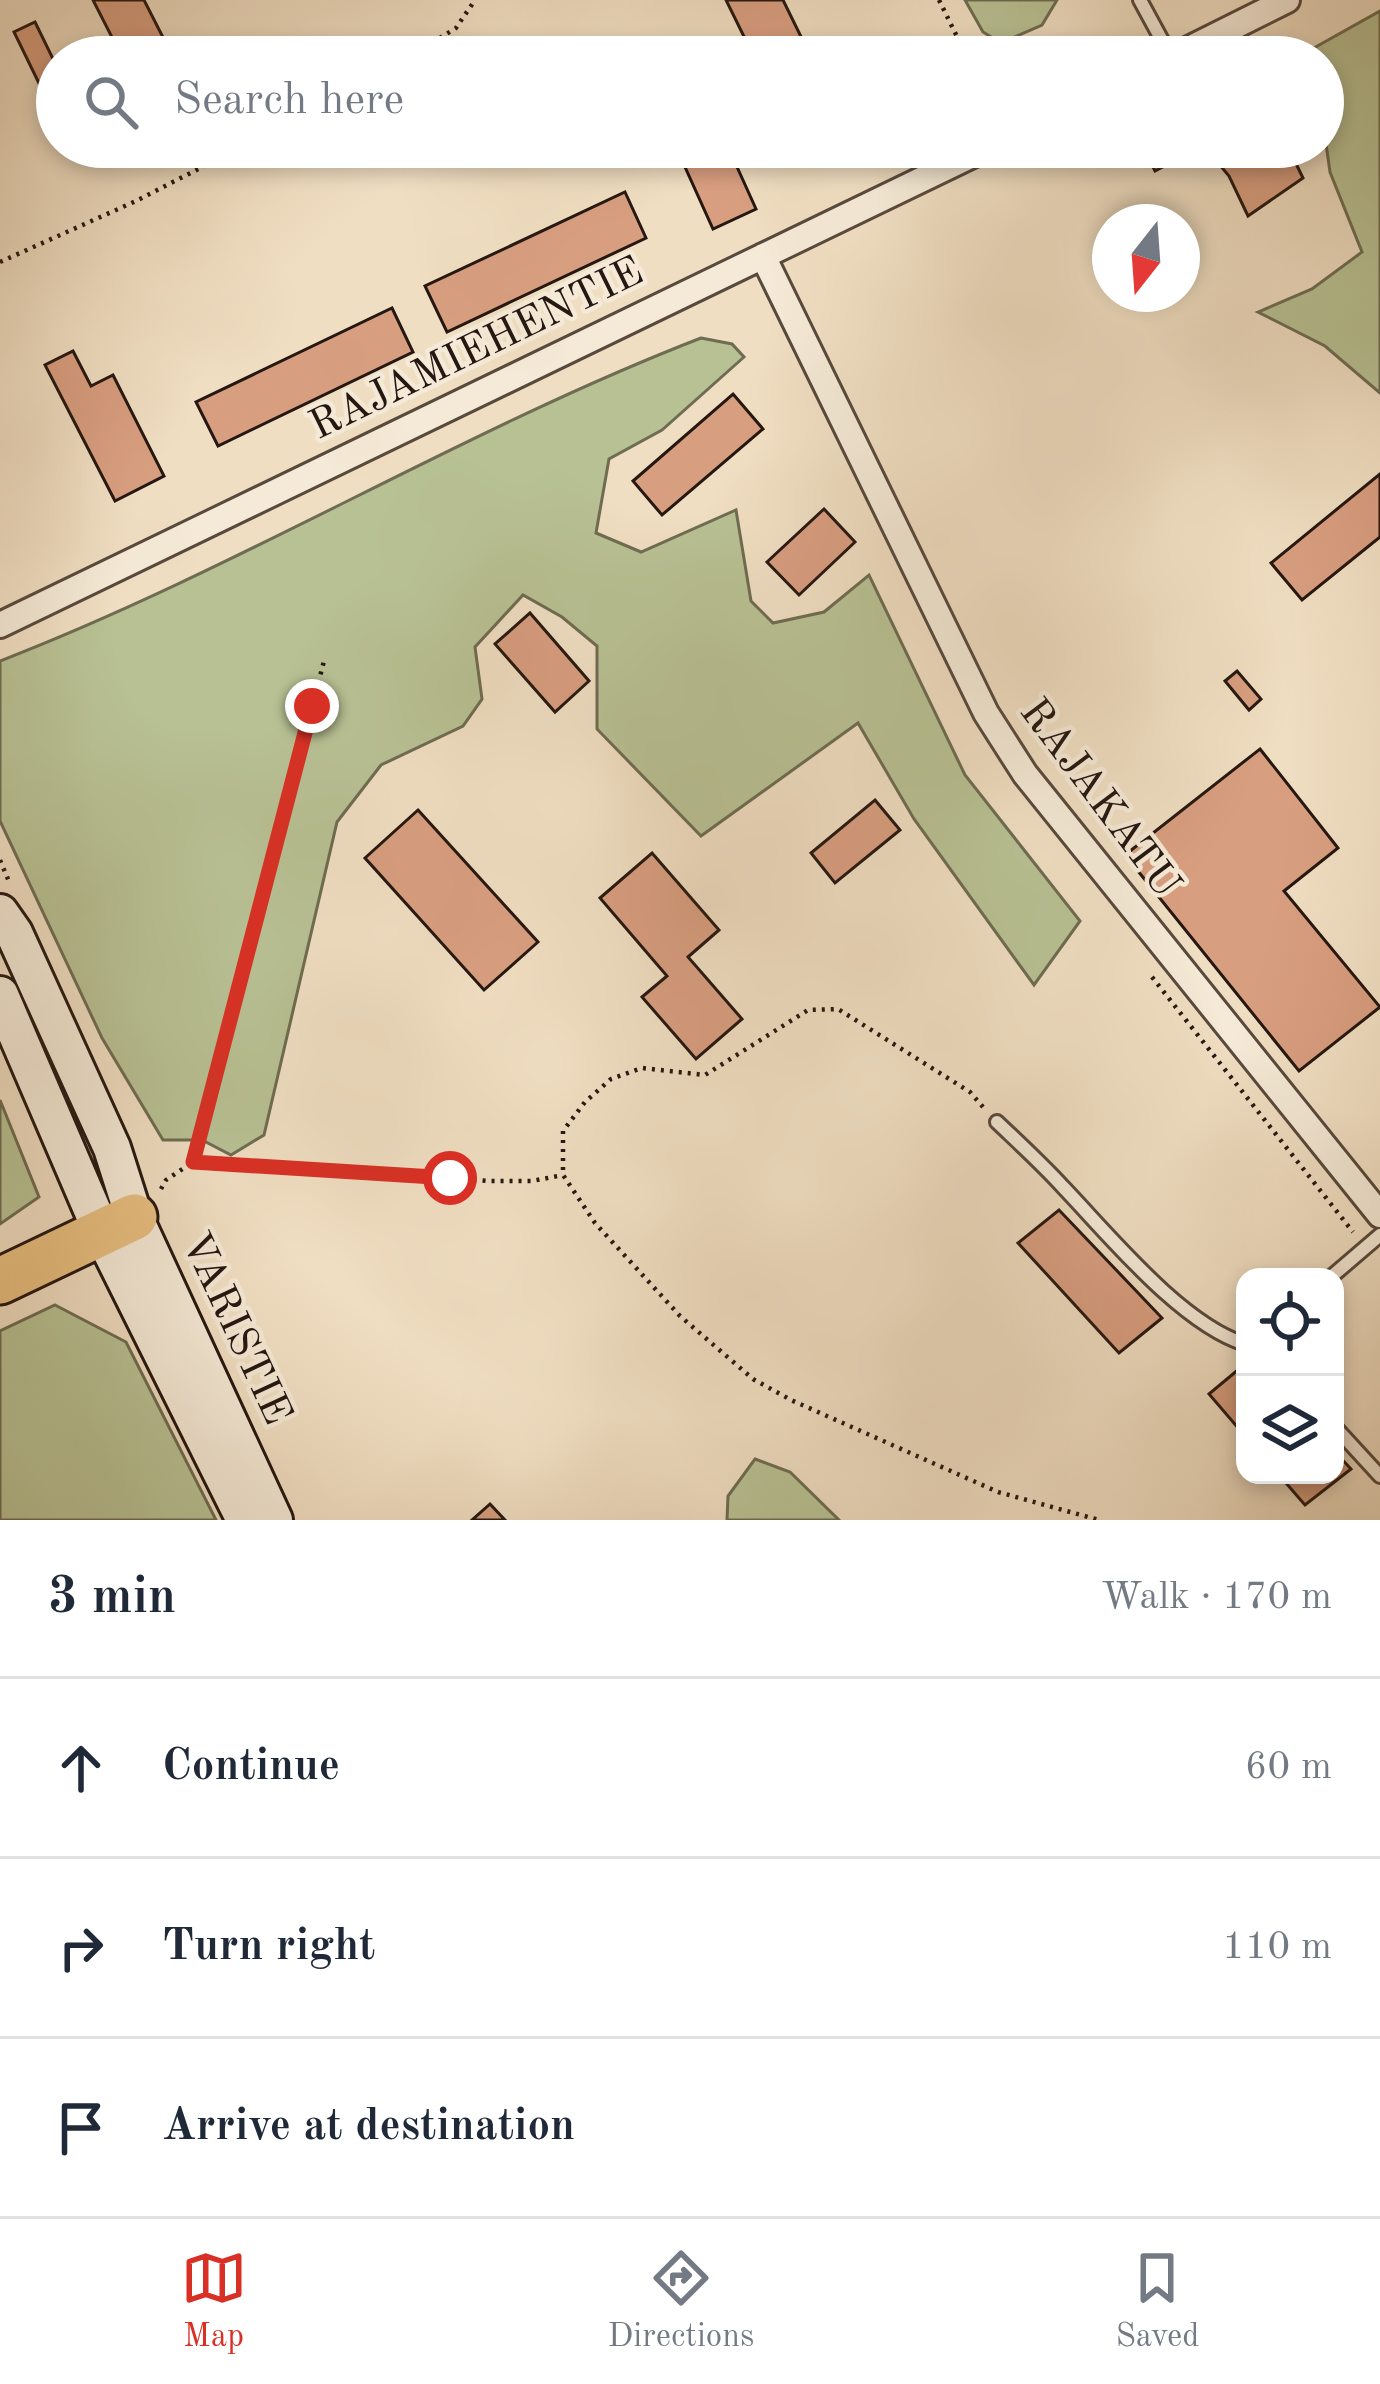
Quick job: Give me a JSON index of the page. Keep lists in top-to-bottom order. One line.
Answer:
{"streets":{"street":["RAJAMIEHENTIE","RAJAKATU","VARISTIE"]},"crossings":[["RAJAMIEHENTIE","RAJAKATU"]],"north":"bottom","page":{"search":"Search here","heading":["3 min","Walk · 170 m"],"list":[["Continue","60 m"],["Turn right","110 m"],"Arrive at destination"],"nav":["Map","Directions","Saved"]}}
